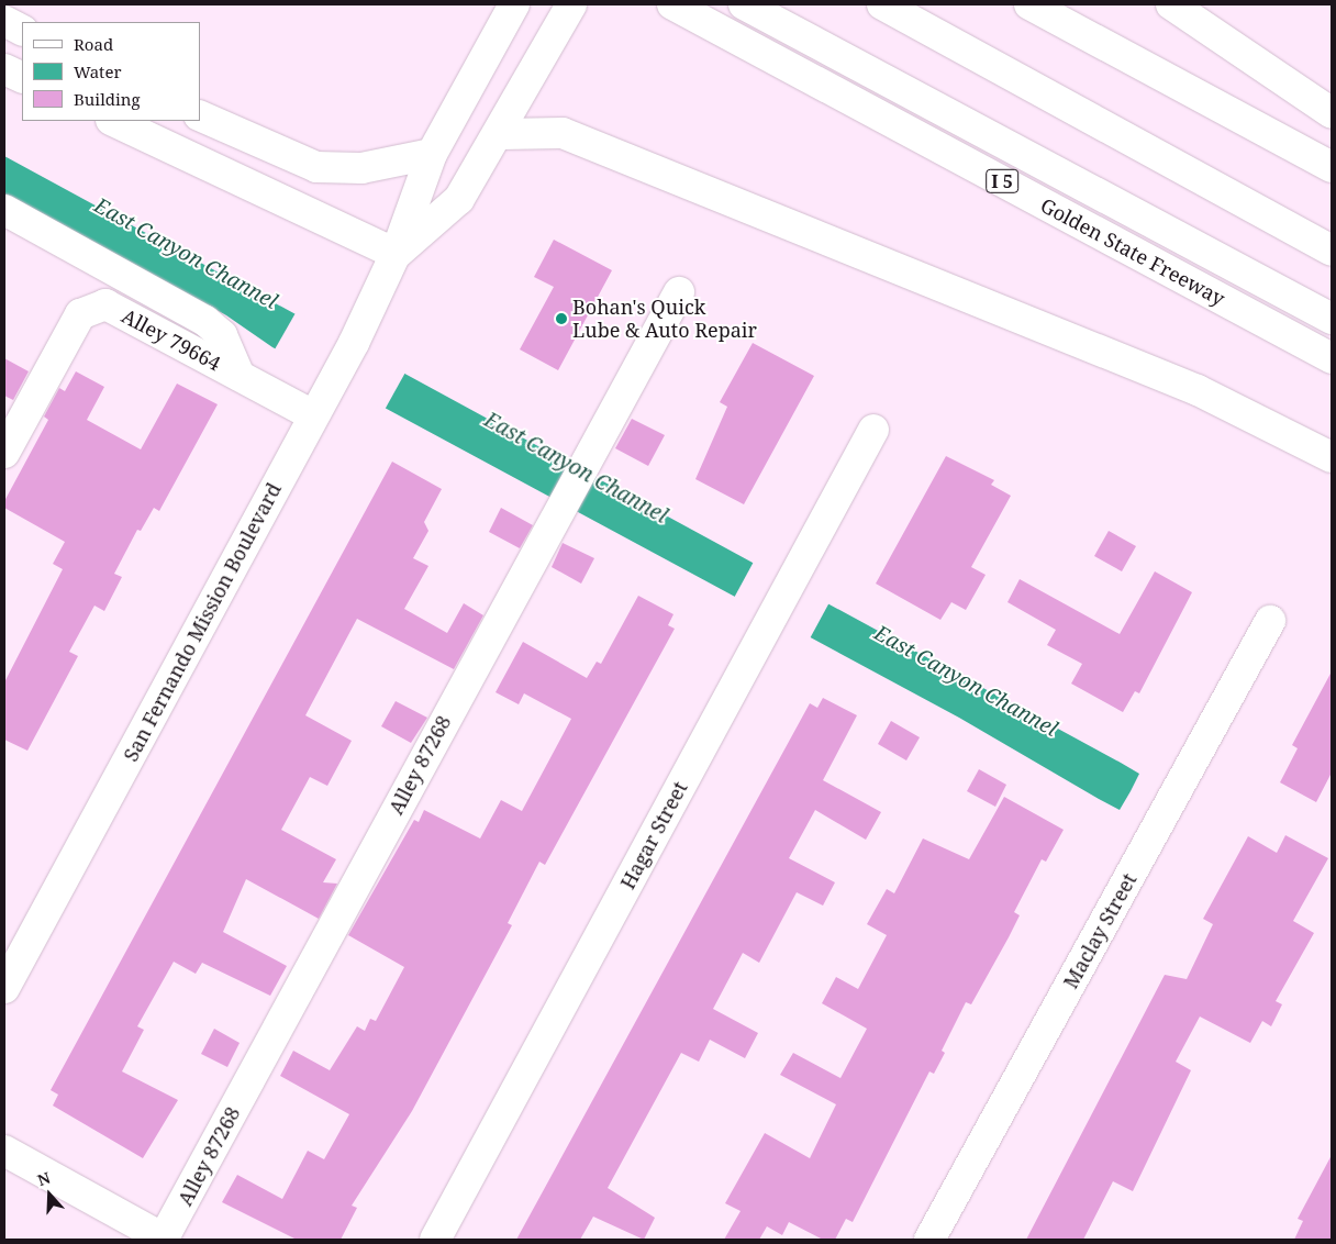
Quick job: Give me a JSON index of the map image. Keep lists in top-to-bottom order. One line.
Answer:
{"streets":{"main road":["I 5","Golden State Freeway","Alley 79664","San Fernando Mission Boulevard","Alley 87268","Hagar Street","Maclay Street"]},"crossings":[["Alley 79664","San Fernando Mission Boulevard"]],"water":["East Canyon Channel"],"places":["Bohan's Quick Lube & Auto Repair"],"legend":["Road","Water","Building"],"north":"top"}
